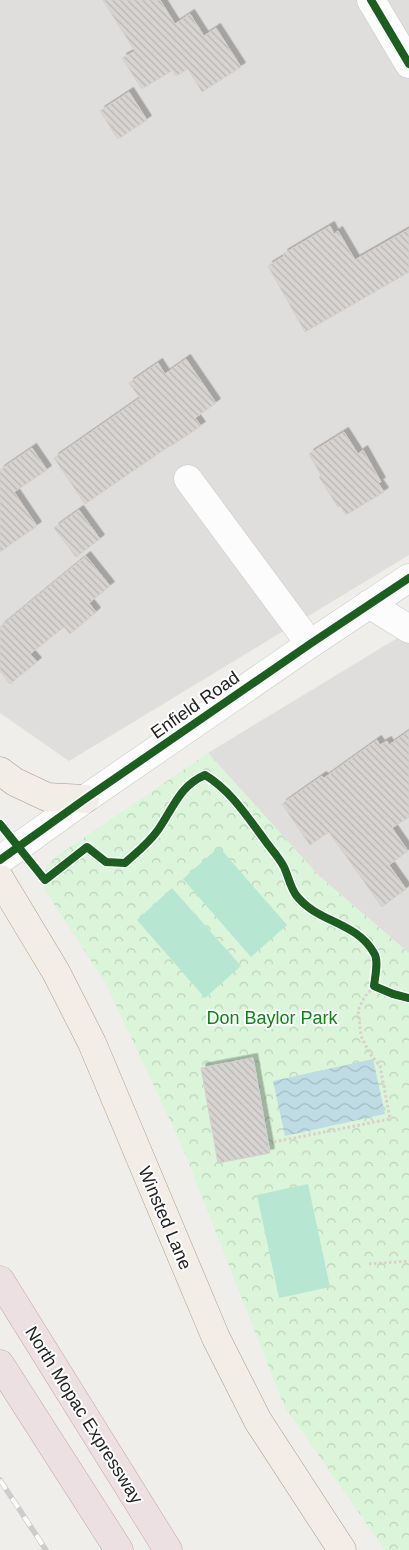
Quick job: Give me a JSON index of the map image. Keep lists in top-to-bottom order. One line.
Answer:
{"streets":{"highway":["North Mopac Expressway"],"main road":["Winsted Lane"],"street":["Enfield Road"]},"parks":["Don Baylor Park"]}
